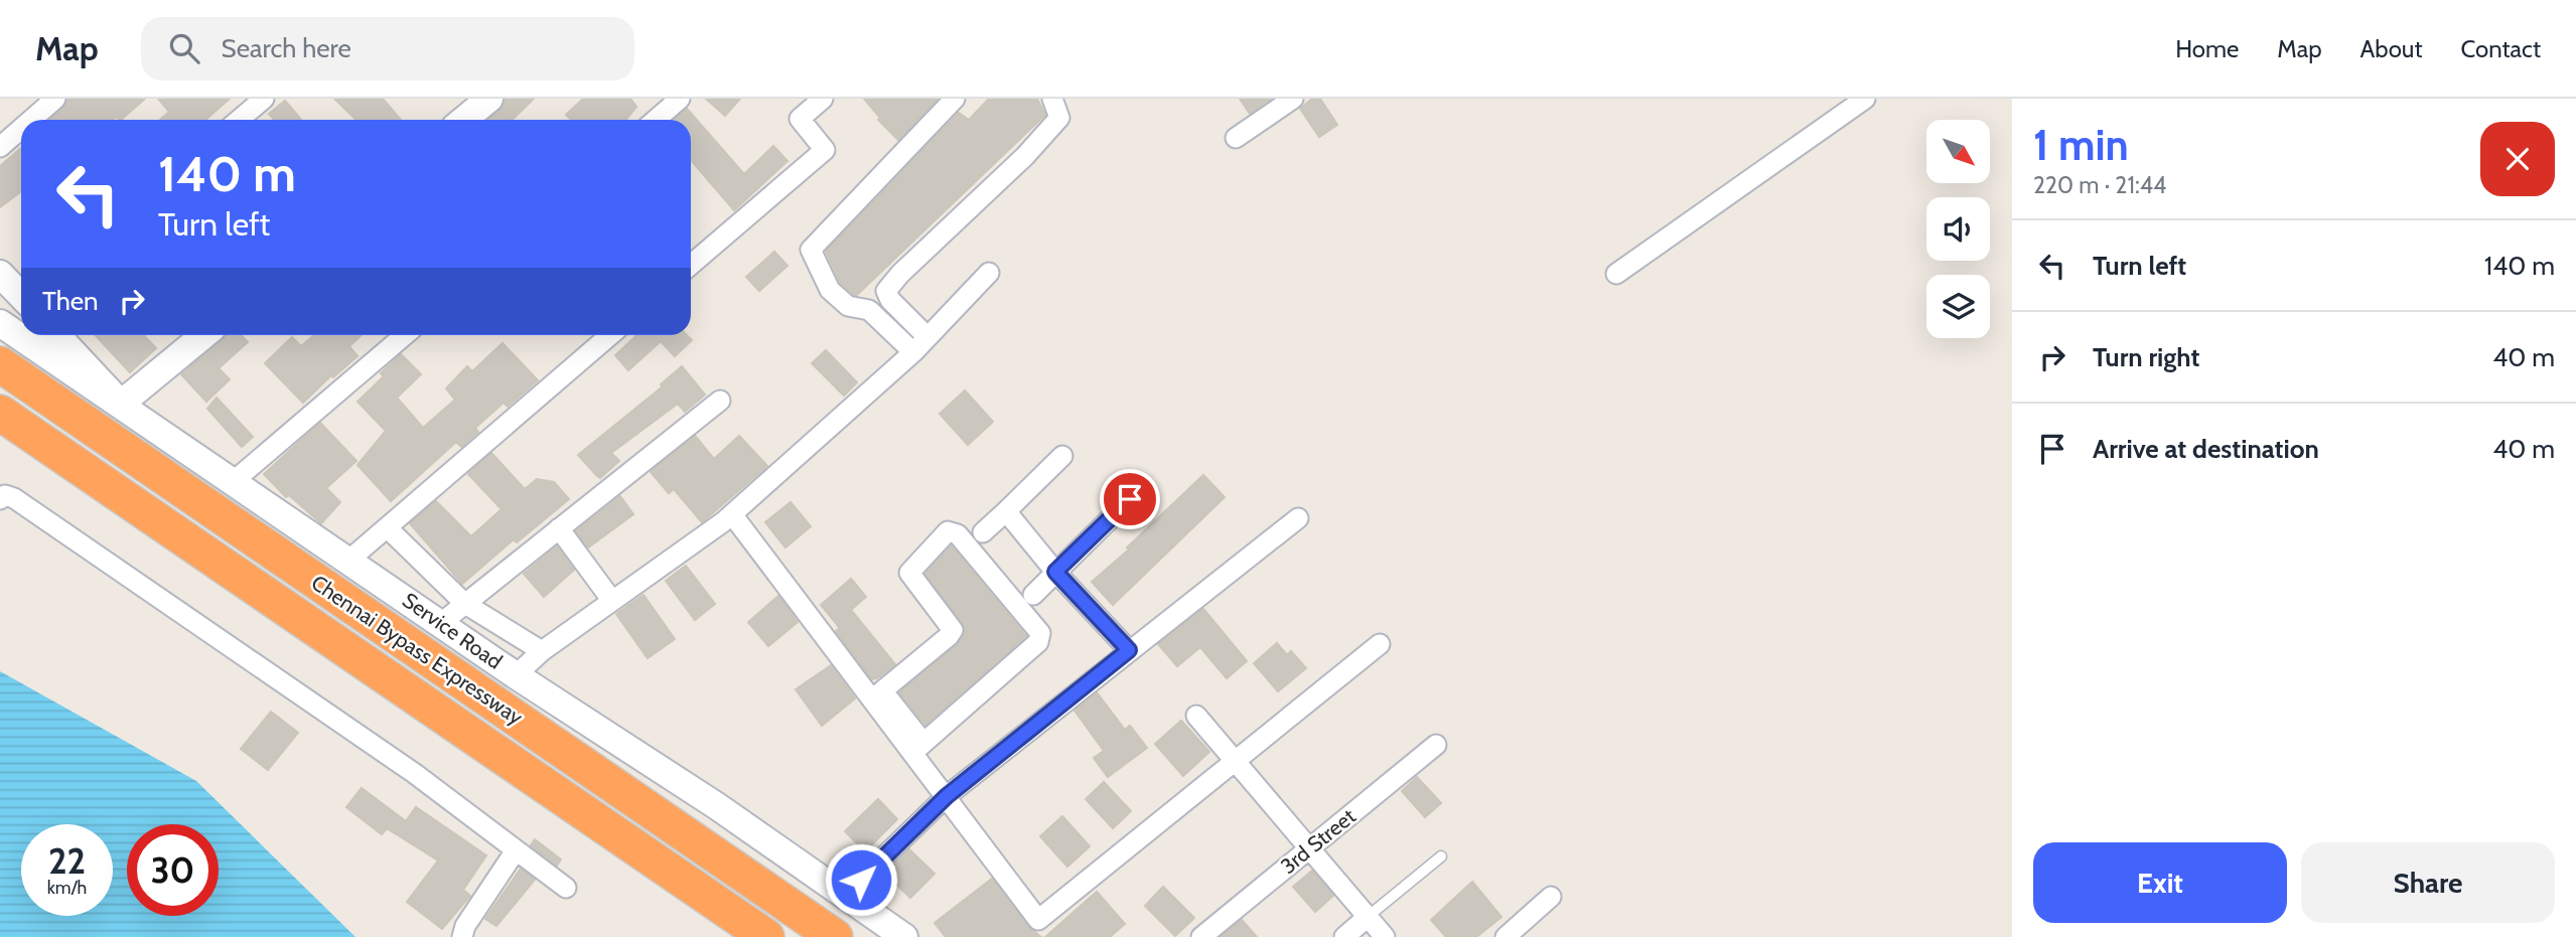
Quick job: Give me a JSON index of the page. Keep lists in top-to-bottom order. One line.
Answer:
{"streets":{"highway":["Chennai Bypass Expressway"],"street":["Service Road","3rd Street"]},"north":"bottom right","page":{"header":"Map","search":"Search here","nav":["Home","Map","About","Contact"],"heading":["1 min","220 m · 21:44"],"turn":["140 m","Turn left"],"list":[{"name":"Turn left","value":"140 m"},{"name":"Turn right","value":"40 m"},{"name":"Arrive at destination","value":"40 m"}],"then":"Then","speed":"22 km/h","limit":"30","buttons":["Exit","Share"]}}
